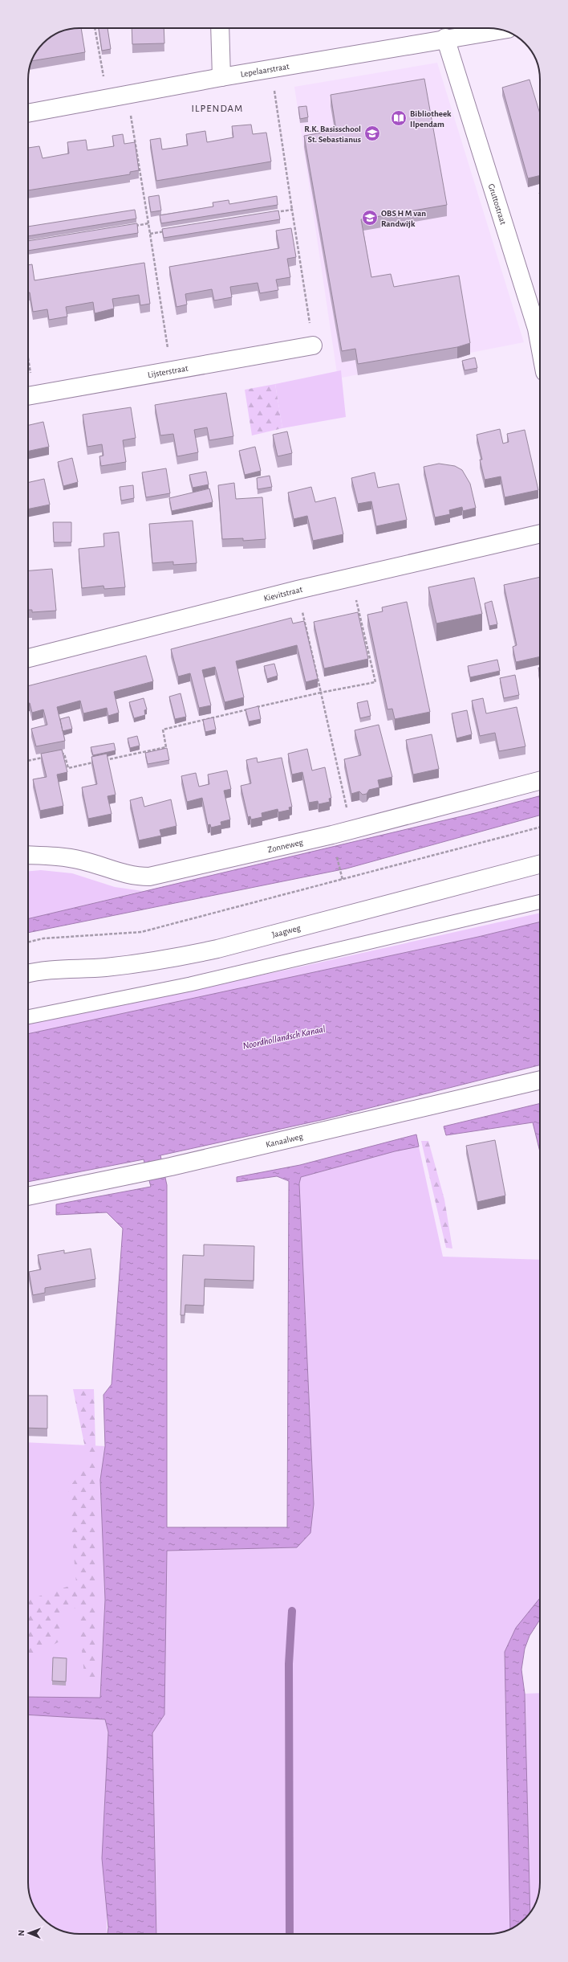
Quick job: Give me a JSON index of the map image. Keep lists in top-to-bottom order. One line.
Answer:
{"streets":{"street":["Lepelaarstraat","Gruttostraat","Lijsterstraat","Kievitstraat","Zonneweg","Jaagweg","Kanaalweg"]},"crossings":[["Lepelaarstraat","Gruttostraat"]],"districts":["ILPENDAM"],"water":["Noordhollandsch Kanaal"],"places":{"library":["Bibliotheek Ilpendam"],"school or university":["R.K. Basisschool St. Sebastianus","OBS H M van Randwijk"]},"north":"left"}
